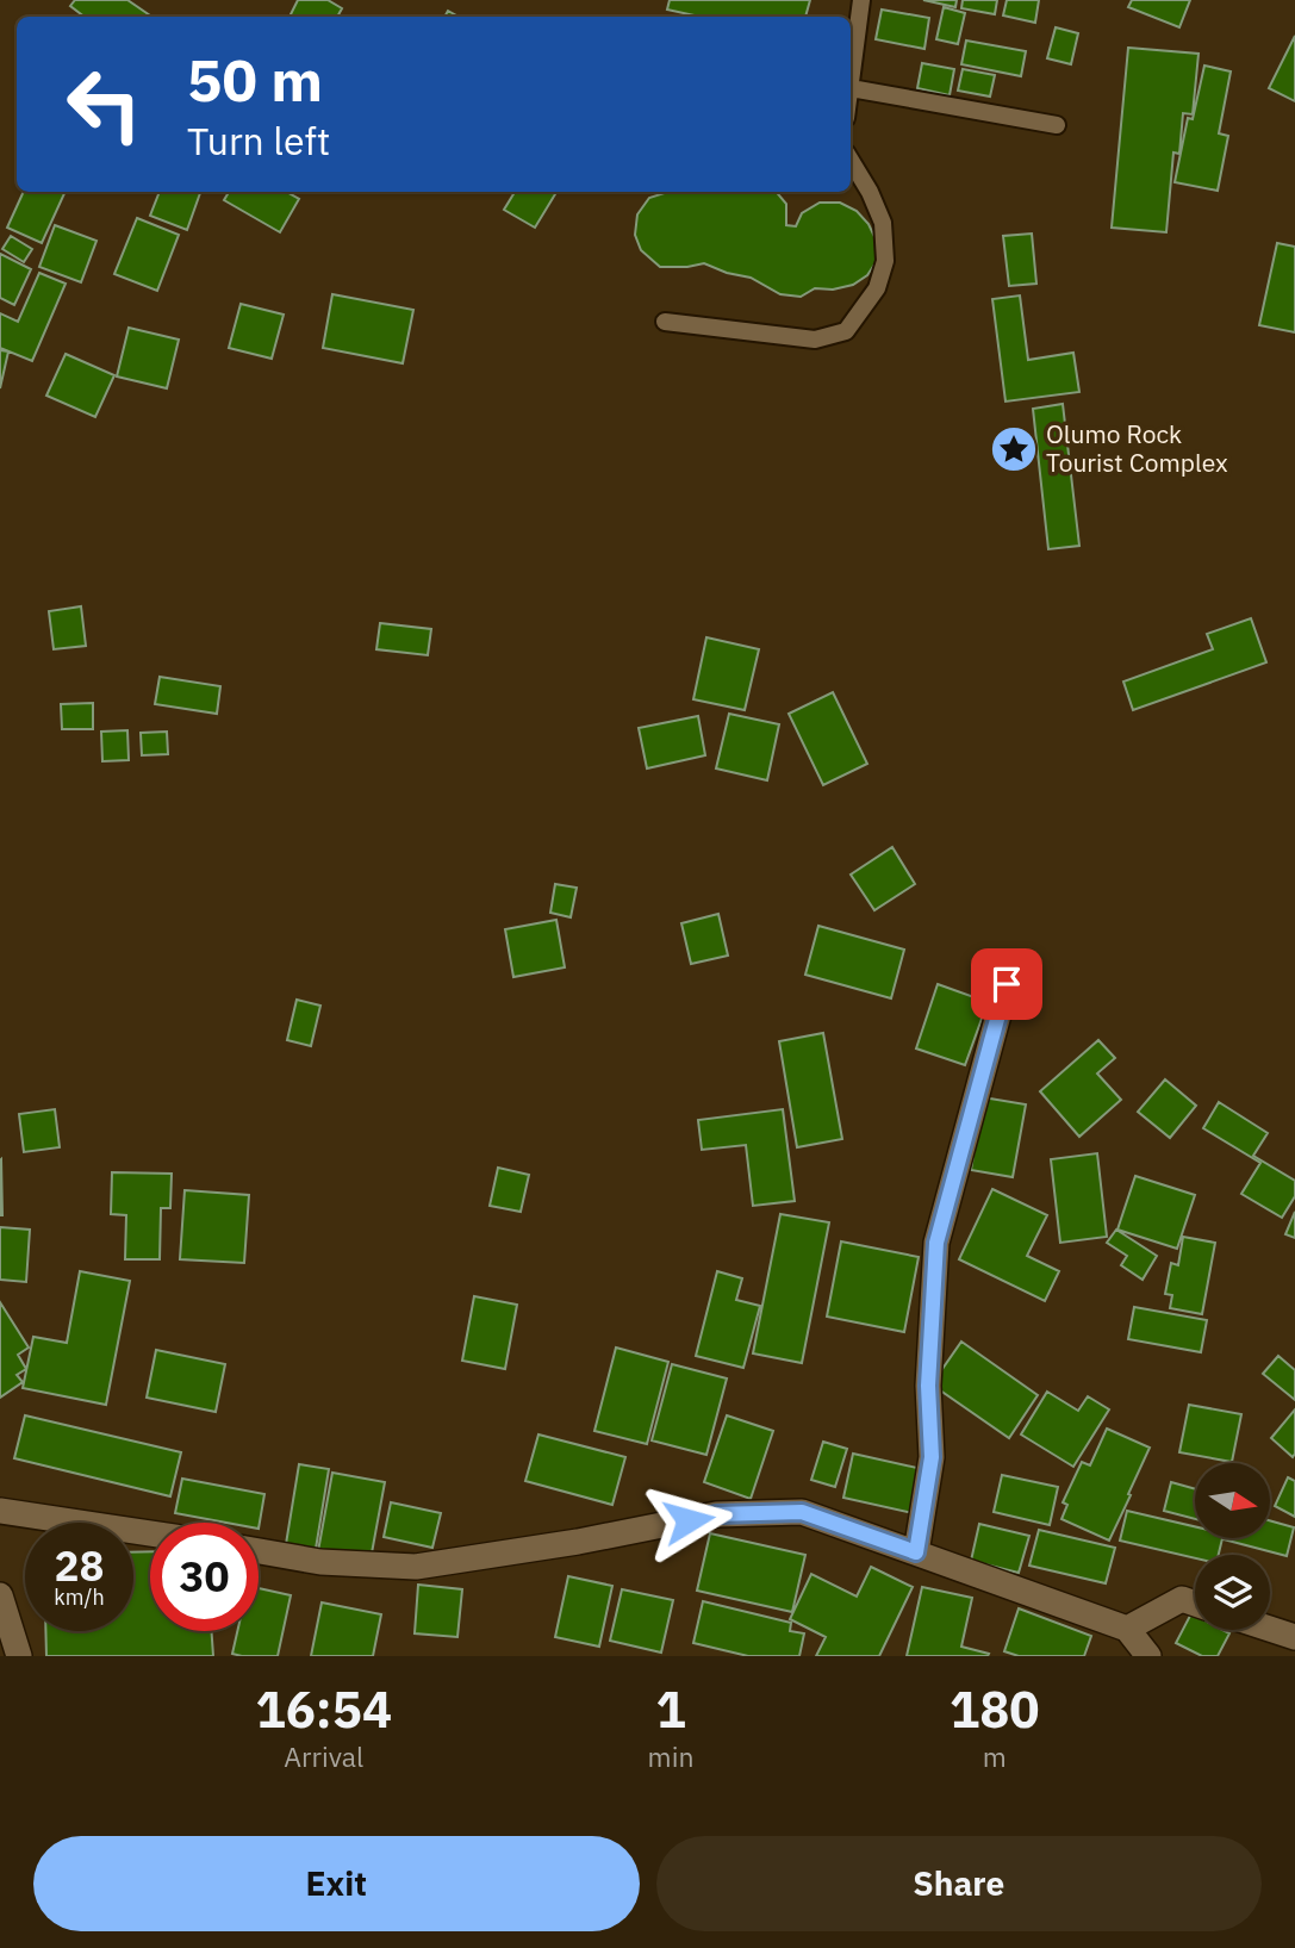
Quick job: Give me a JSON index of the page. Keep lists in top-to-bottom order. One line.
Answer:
{"places":{"place":["Olumo Rock Tourist Complex"]},"north":"right","page":{"turn":["50 m","Turn left"],"speed":"28 km/h","limit":"30","eta":["16:54","Arrival","1","min","180","m"],"buttons":["Exit","Share"]}}
